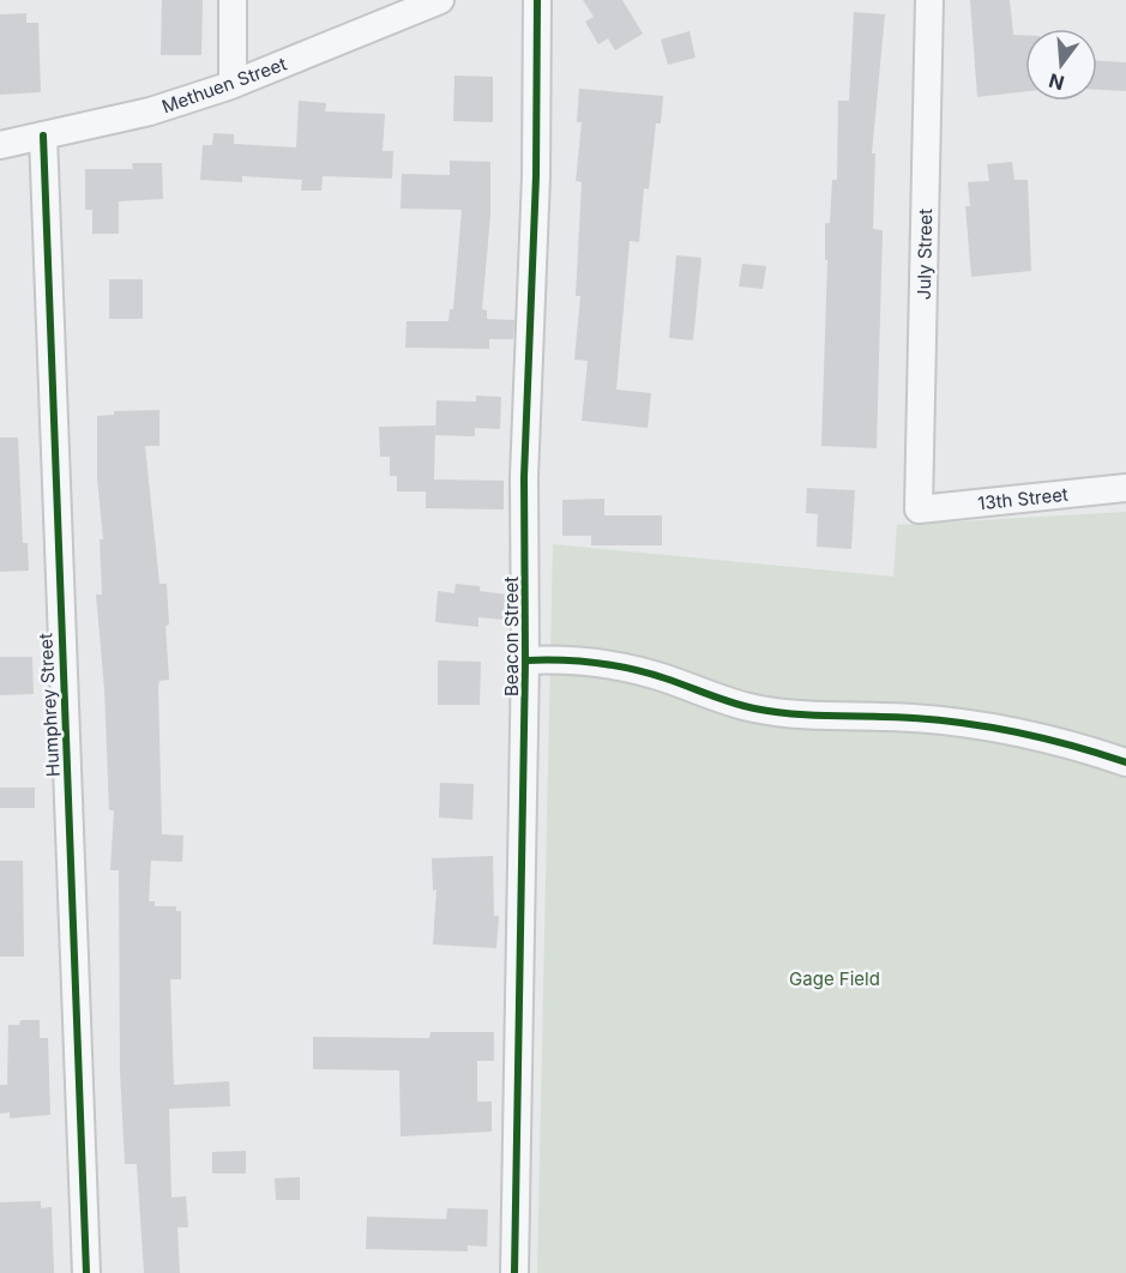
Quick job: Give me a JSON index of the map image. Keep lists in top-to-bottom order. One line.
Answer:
{"streets":{"street":["Methuen Street","July Street","13th Street","Beacon Street","Humphrey Street"]},"crossings":[["Methuen Street","Humphrey Street"],["July Street","13th Street"]],"parks":["Gage Field"],"north":"bottom"}
